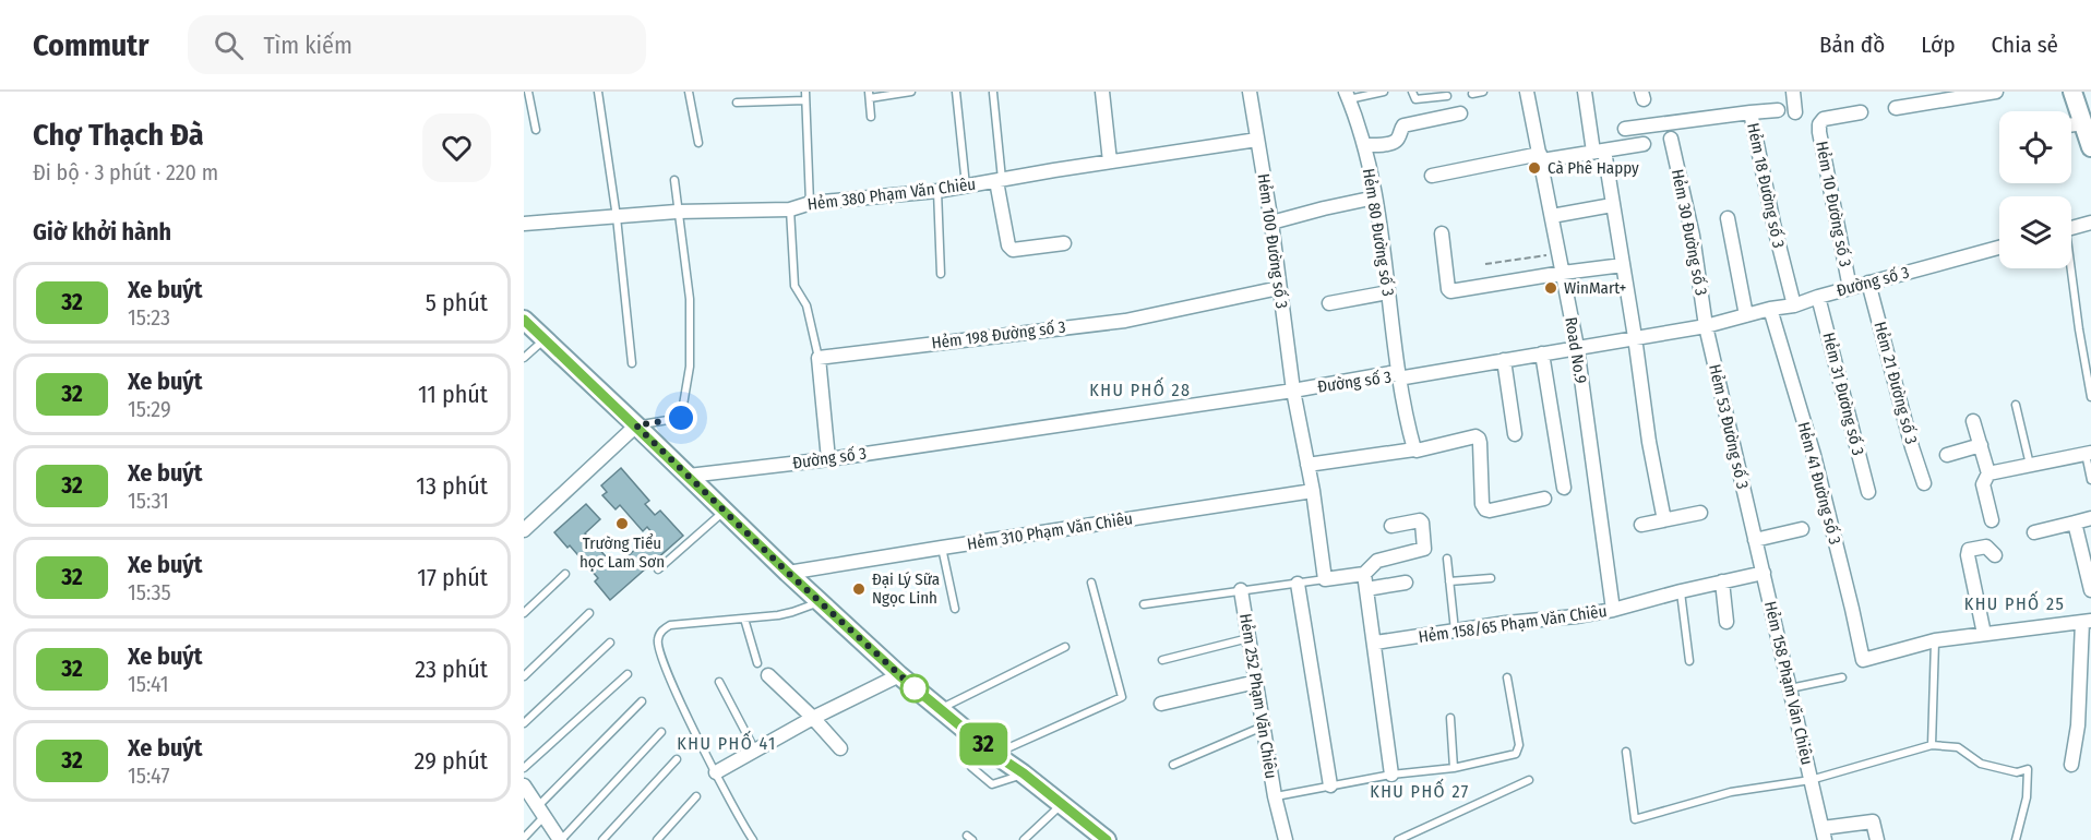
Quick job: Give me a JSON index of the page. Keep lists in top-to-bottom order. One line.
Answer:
{"streets":{"street":["Hẻm 18 Đường số 3","Hẻm 380 Phạm Văn Chiêu","Hẻm 10 Đường số 3","Hẻm 80 Đường số 3","Hẻm 30 Đường số 3","Hẻm 100 Đường số 3","Đường số 3","Hẻm 198 Đường số 3","Road No.9","Hẻm 21 Đường số 3","Hẻm 31 Đường số 3","Hẻm 53 Đường số 3","Hẻm 41 Đường số 3","Hẻm 310 Phạm Văn Chiêu","Hẻm 158/65 Phạm Văn Chiêu","Hẻm 158 Phạm Văn Chiêu","Hẻm 252 Phạm Văn Chiêu"]},"crossings":[["Hẻm 18 Đường số 3","Đường số 3"],["Hẻm 380 Phạm Văn Chiêu","Hẻm 100 Đường số 3"],["Hẻm 10 Đường số 3","Đường số 3"],["Hẻm 80 Đường số 3","Đường số 3"],["Hẻm 30 Đường số 3","Đường số 3"],["Hẻm 30 Đường số 3","Hẻm 53 Đường số 3"],["Hẻm 100 Đường số 3","Đường số 3"],["Hẻm 100 Đường số 3","Hẻm 198 Đường số 3"],["Đường số 3","Road No.9"],["Đường số 3","Hẻm 21 Đường số 3"],["Đường số 3","Hẻm 31 Đường số 3"],["Đường số 3","Hẻm 53 Đường số 3"],["Đường số 3","Hẻm 41 Đường số 3"],["Road No.9","Hẻm 158/65 Phạm Văn Chiêu"],["Hẻm 53 Đường số 3","Hẻm 158 Phạm Văn Chiêu"],["Hẻm 158/65 Phạm Văn Chiêu","Hẻm 158 Phạm Văn Chiêu"]],"districts":["KHU PHỐ 28","KHU PHỐ 25","KHU PHỐ 41","KHU PHỐ 27"],"places":["Cà Phê Happy","WinMart+","Trường Tiểu học Lam Sơn","Đại Lý Sữa Ngọc Linh"],"lines":["bus line 32"],"page":{"header":"Commutr","search":"Tìm kiếm","nav":["Bản đồ","Lớp","Chia sẻ"],"heading":[["Chợ Thạch Đà","Đi bộ · 3 phút · 220 m"],"Giờ khởi hành"],"on_map":"32","list":[{"mark":"32","name":"Xe buýt","note":"15:23","value":"5 phút"},{"mark":"32","name":"Xe buýt","note":"15:29","value":"11 phút"},{"mark":"32","name":"Xe buýt","note":"15:31","value":"13 phút"},{"mark":"32","name":"Xe buýt","note":"15:35","value":"17 phút"},{"mark":"32","name":"Xe buýt","note":"15:41","value":"23 phút"},{"mark":"32","name":"Xe buýt","note":"15:47","value":"29 phút"}]}}
